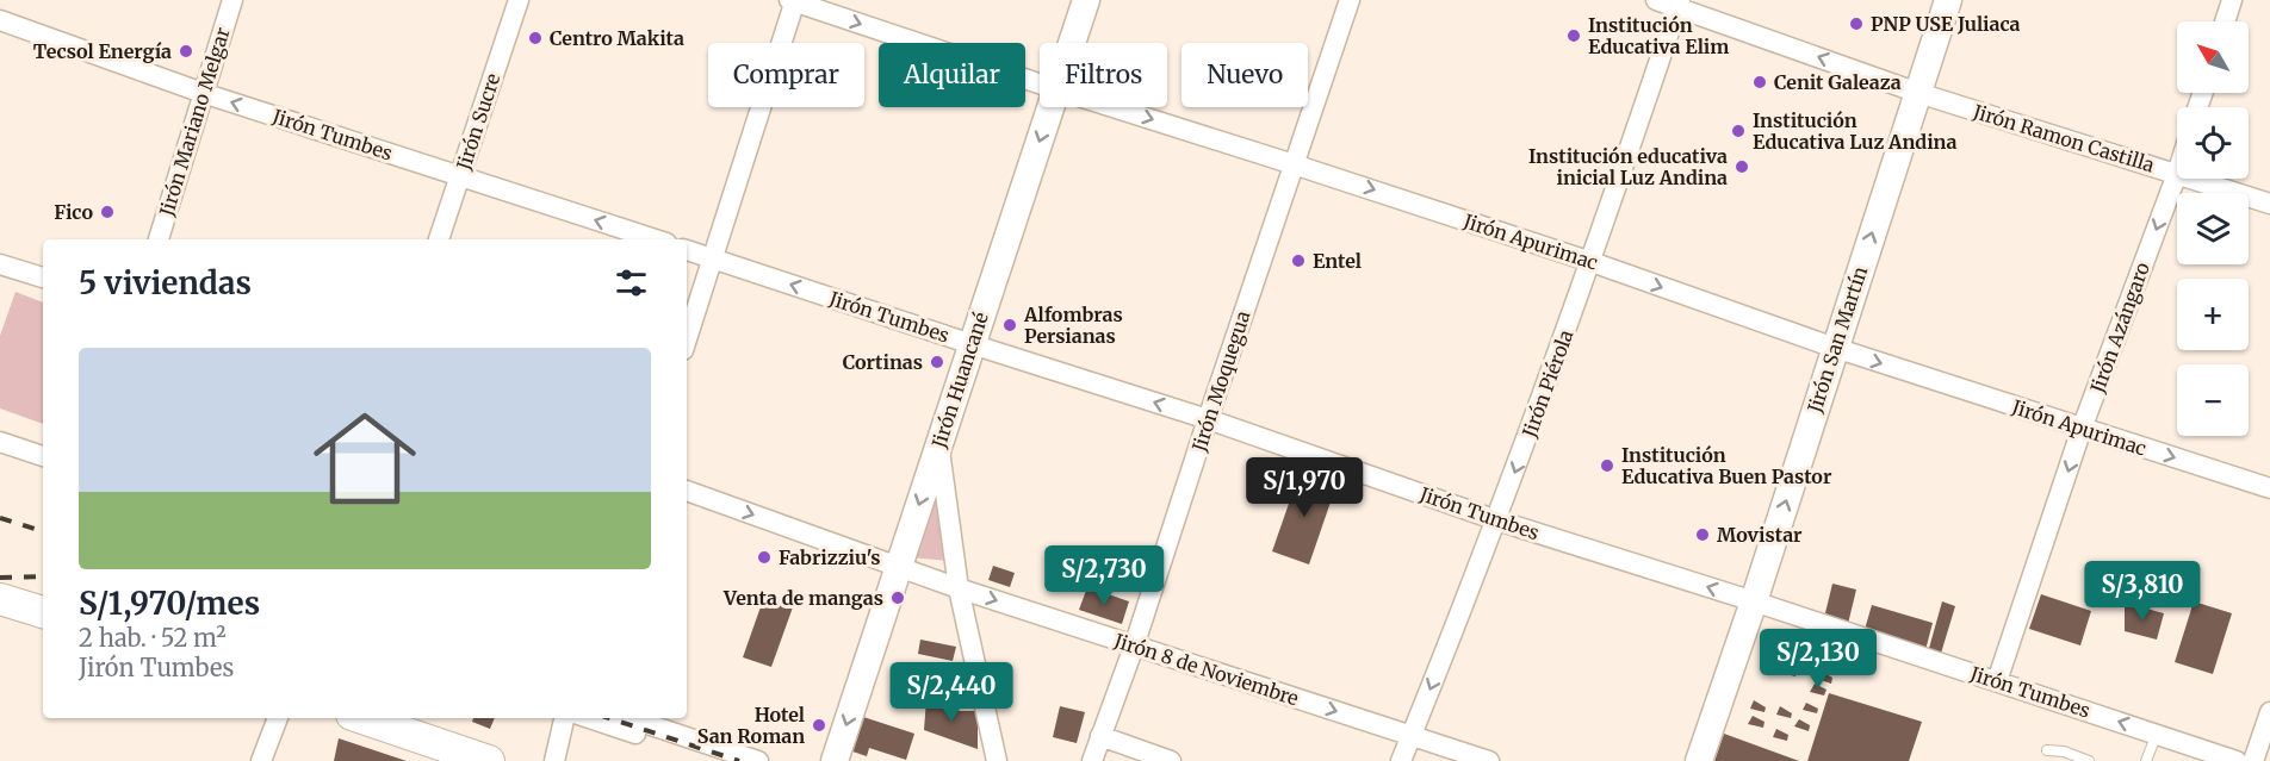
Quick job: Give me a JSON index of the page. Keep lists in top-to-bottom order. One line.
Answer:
{"streets":{"street":["Jirón Mariano Melgar","Jirón Sucre","Jirón Tumbes","Jirón Ramon Castilla","Jirón Apurimac","Jirón Azángaro","Jirón San Martín","Jirón Huancané","Jirón Moquegua","Jirón Piérola","Jirón 8 de Noviembre"]},"crossings":[["Jirón Mariano Melgar","Jirón Tumbes"],["Jirón Sucre","Jirón Tumbes"],["Jirón Tumbes","Jirón Azángaro"],["Jirón Tumbes","Jirón San Martín"],["Jirón Tumbes","Jirón Huancané"],["Jirón Tumbes","Jirón Moquegua"],["Jirón Tumbes","Jirón Piérola"],["Jirón Ramon Castilla","Jirón Azángaro"],["Jirón Ramon Castilla","Jirón San Martín"],["Jirón Ramon Castilla","Jirón Piérola"],["Jirón Apurimac","Jirón Azángaro"],["Jirón Apurimac","Jirón San Martín"],["Jirón Apurimac","Jirón Moquegua"],["Jirón Apurimac","Jirón Piérola"],["Jirón Huancané","Jirón 8 de Noviembre"],["Jirón Moquegua","Jirón 8 de Noviembre"],["Jirón Piérola","Jirón 8 de Noviembre"]],"one_way":["Jirón Tumbes","Jirón Ramon Castilla","Jirón Apurimac","Jirón Azángaro","Jirón San Martín","Jirón Huancané","Jirón Piérola","Jirón 8 de Noviembre"],"places":["PNP USE Juliaca","Institución Educativa Elim","Centro Makita","Tecsol Energía","Cenit Galeaza","Institución Educativa Luz Andina","Institución educativa inicial Luz Andina","Fico","Entel","Alfombras Persianas","Cortinas","Institución Educativa Buen Pastor","Movistar","Fabrizziu's","Venta de mangas","Hotel San Roman"],"north":"top left","page":{"map_buttons":["+","−"],"chip":["Comprar","Alquilar","Filtros","Nuevo"],"heading":"5 viviendas","list":[{"name":"S/1,970/mes","note":"2 hab. · 52 m² · Jirón Tumbes"}],"price":["S/1,970","S/2,730","S/3,810","S/2,130","S/2,440"]}}
